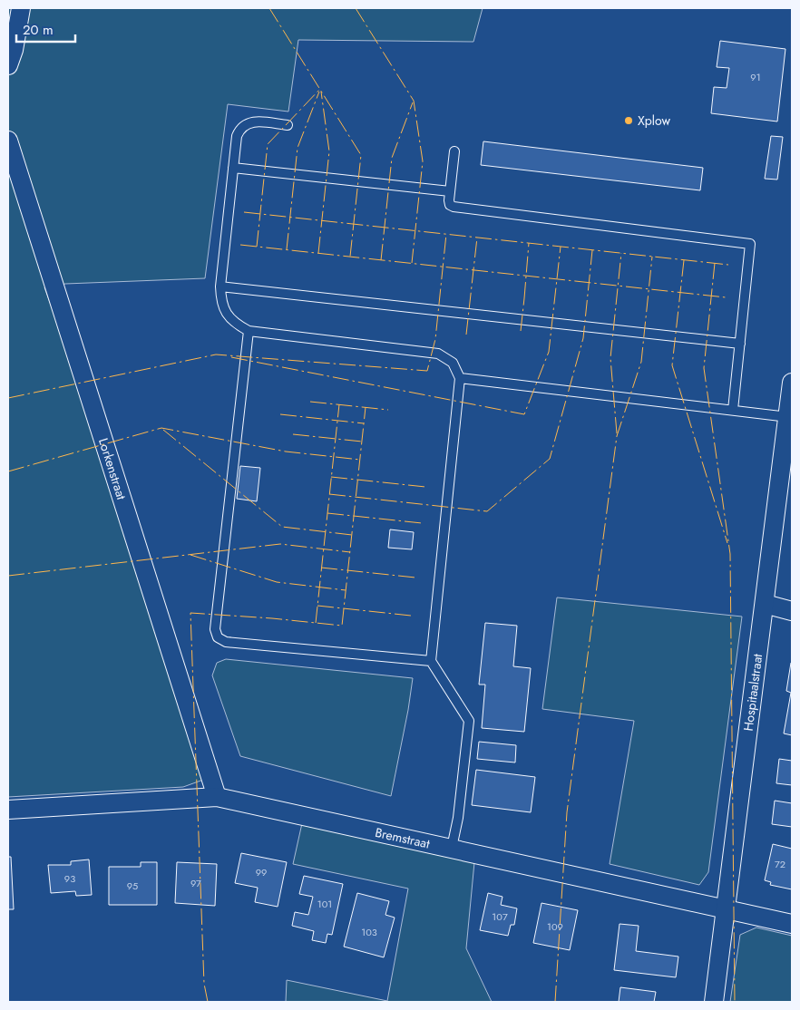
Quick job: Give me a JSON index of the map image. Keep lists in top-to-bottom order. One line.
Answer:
{"streets":{"street":["Lorkenstraat","Hospitaalstraat","Bremstraat"]},"crossings":[["Lorkenstraat","Bremstraat"],["Hospitaalstraat","Bremstraat"]],"places":["Xplow"],"house_numbers":["91","72","99","93","97","95","101","107","109","103"],"scale_bar":"20 m"}
